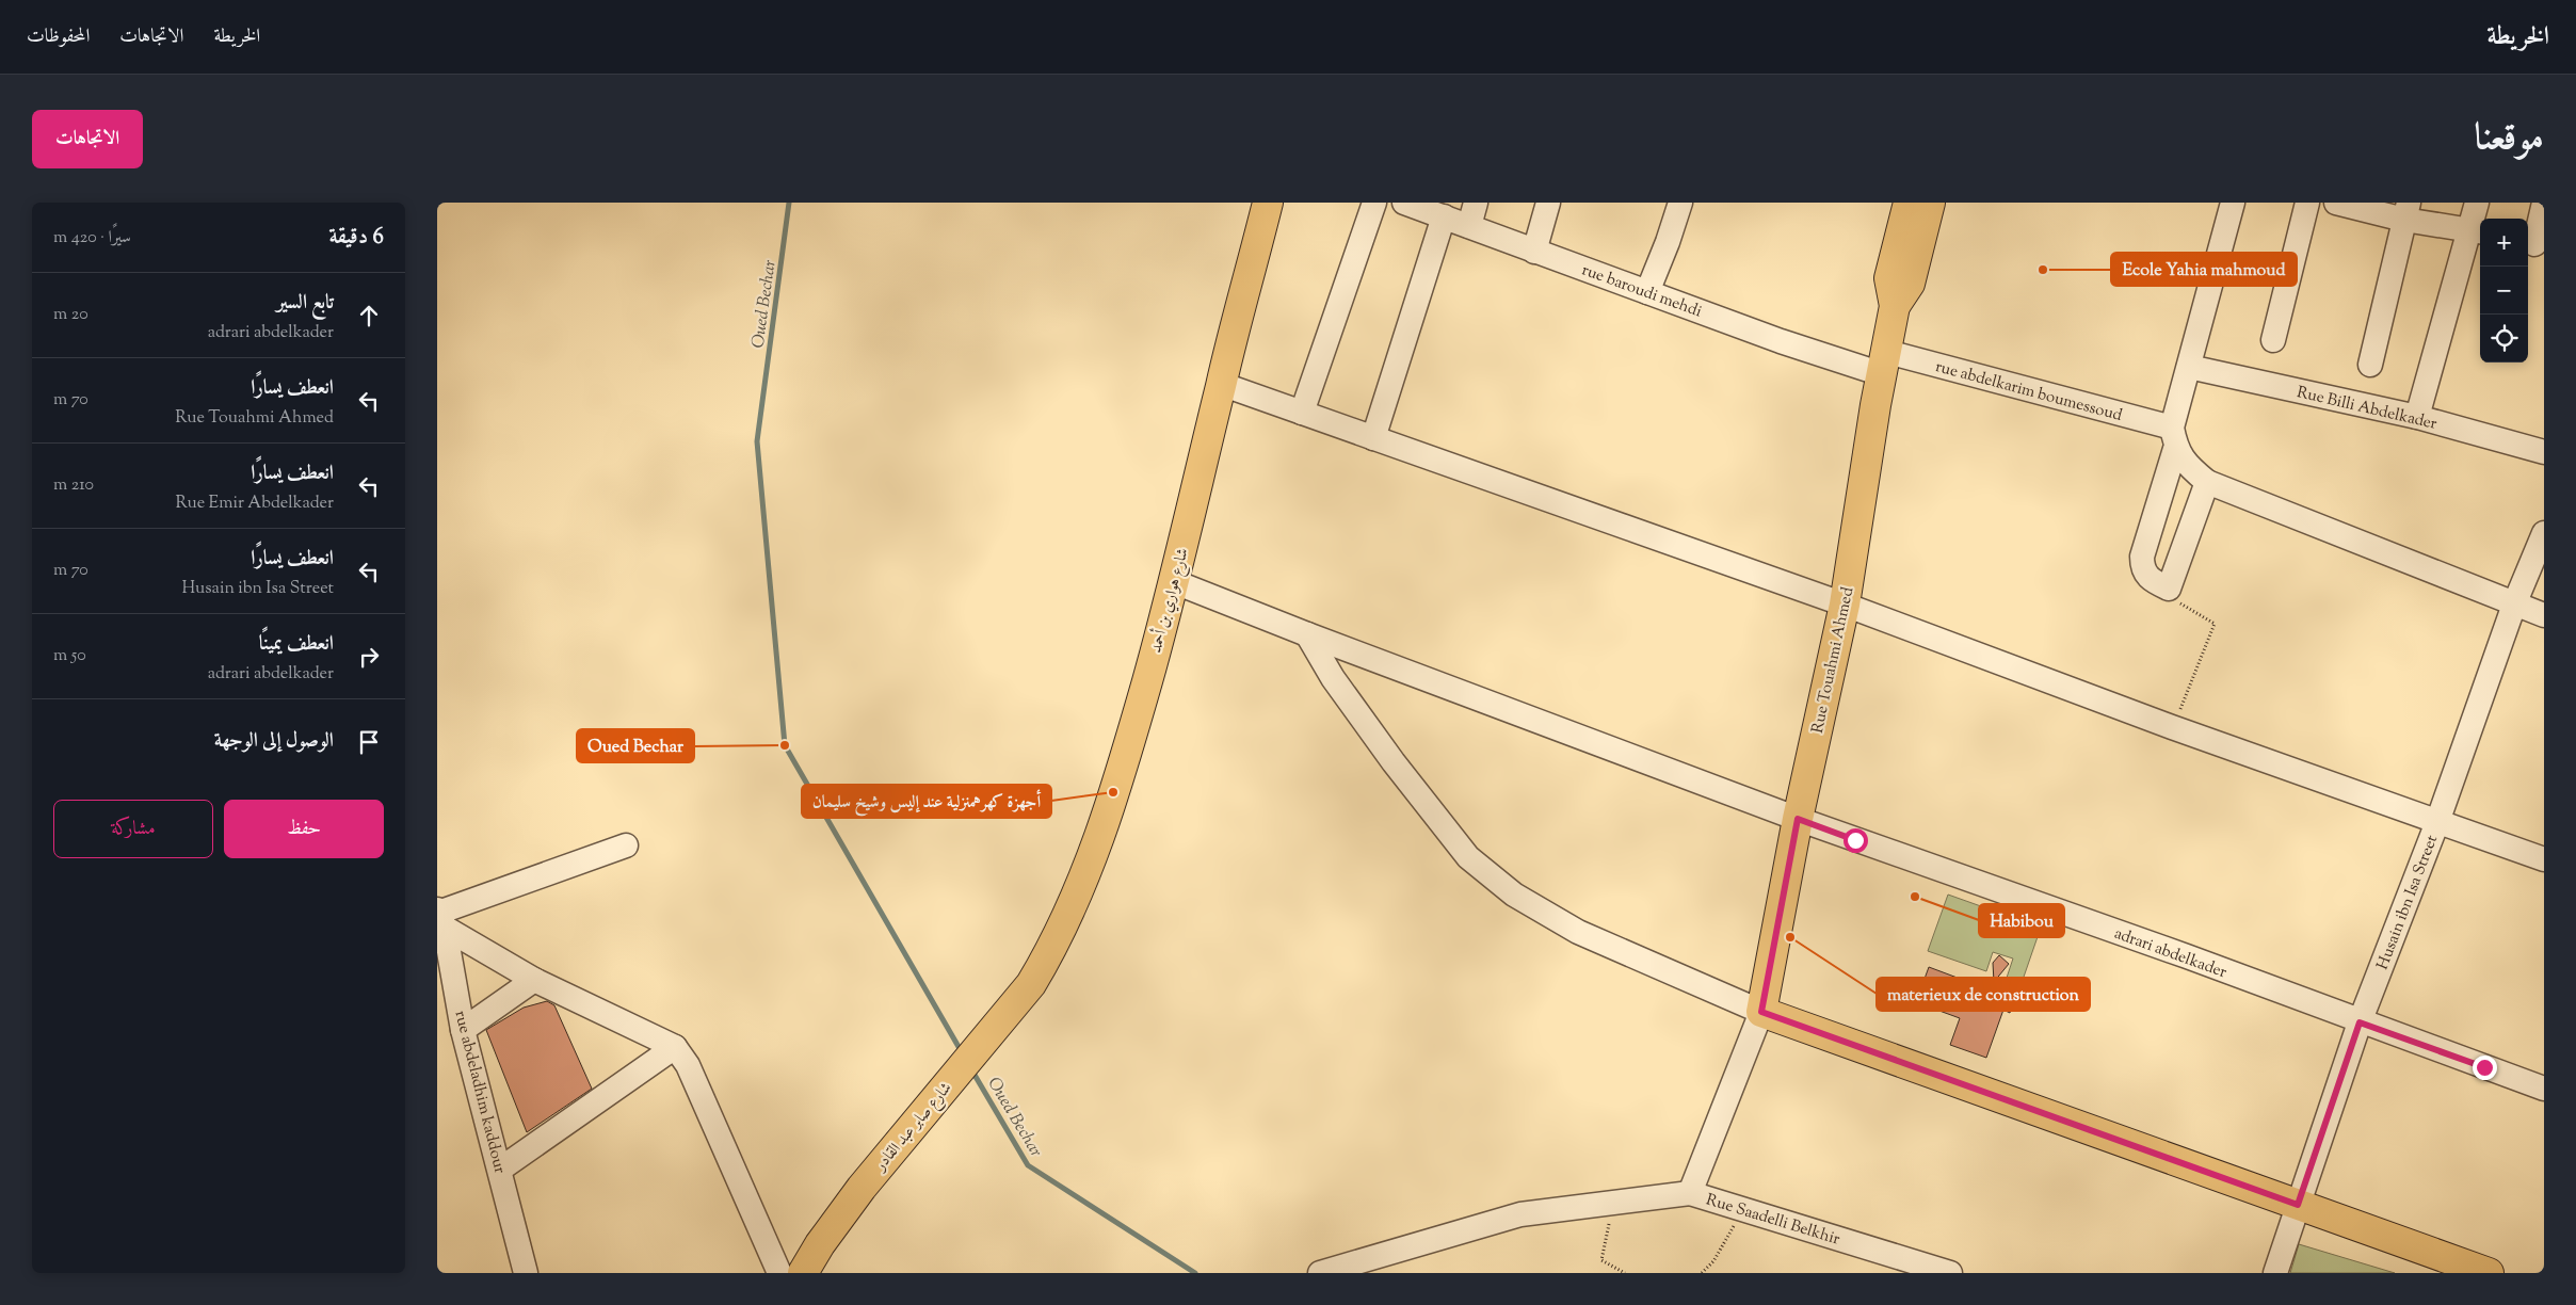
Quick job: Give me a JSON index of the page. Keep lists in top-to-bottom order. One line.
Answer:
{"streets":{"main road":["شارع هواري بن أحمد","Rue Touahmi Ahmed","شارع صابر عبد القادر"],"street":["rue baroudi mehdi","rue abdelkarim boumessoud","Rue Billi Abdelkader","Husain ibn Isa Street","adrari abdelkader","rue abdeladhim kaddour","Rue Saadelli Belkhir"]},"crossings":[["rue baroudi mehdi","rue abdelkarim boumessoud"],["rue baroudi mehdi","Rue Touahmi Ahmed"],["rue abdelkarim boumessoud","Rue Touahmi Ahmed"],["شارع هواري بن أحمد","adrari abdelkader"],["شارع هواري بن أحمد","شارع صابر عبد القادر"],["Rue Touahmi Ahmed","adrari abdelkader"],["Rue Touahmi Ahmed","Rue Saadelli Belkhir"],["Husain ibn Isa Street","adrari abdelkader"]],"water":["Oued Bechar"],"places":["Ecole Yahia mahmoud","Oued Bechar","أجهزة كهرهمنزلية عند إليس وشيخ سليمان","Habibou","materieux de construction"],"page":{"header":"الخريطة","nav":["الخريطة","الاتجاهات","المحفوظات"],"title":"موقعنا","buttons":["الاتجاهات",["حفظ","مشاركة"]],"heading":["6 دقيقة","سيرًا · 420 m"],"map_buttons":["+","−"],"list":[["تابع السير","adrari abdelkader","20 m"],["انعطف يسارًا","Rue Touahmi Ahmed","70 m"],["انعطف يسارًا","Rue Emir Abdelkader","210 m"],["انعطف يسارًا","Husain ibn Isa Street","70 m"],["انعطف يمينًا","adrari abdelkader","50 m"],"الوصول إلى الوجهة"]}}
